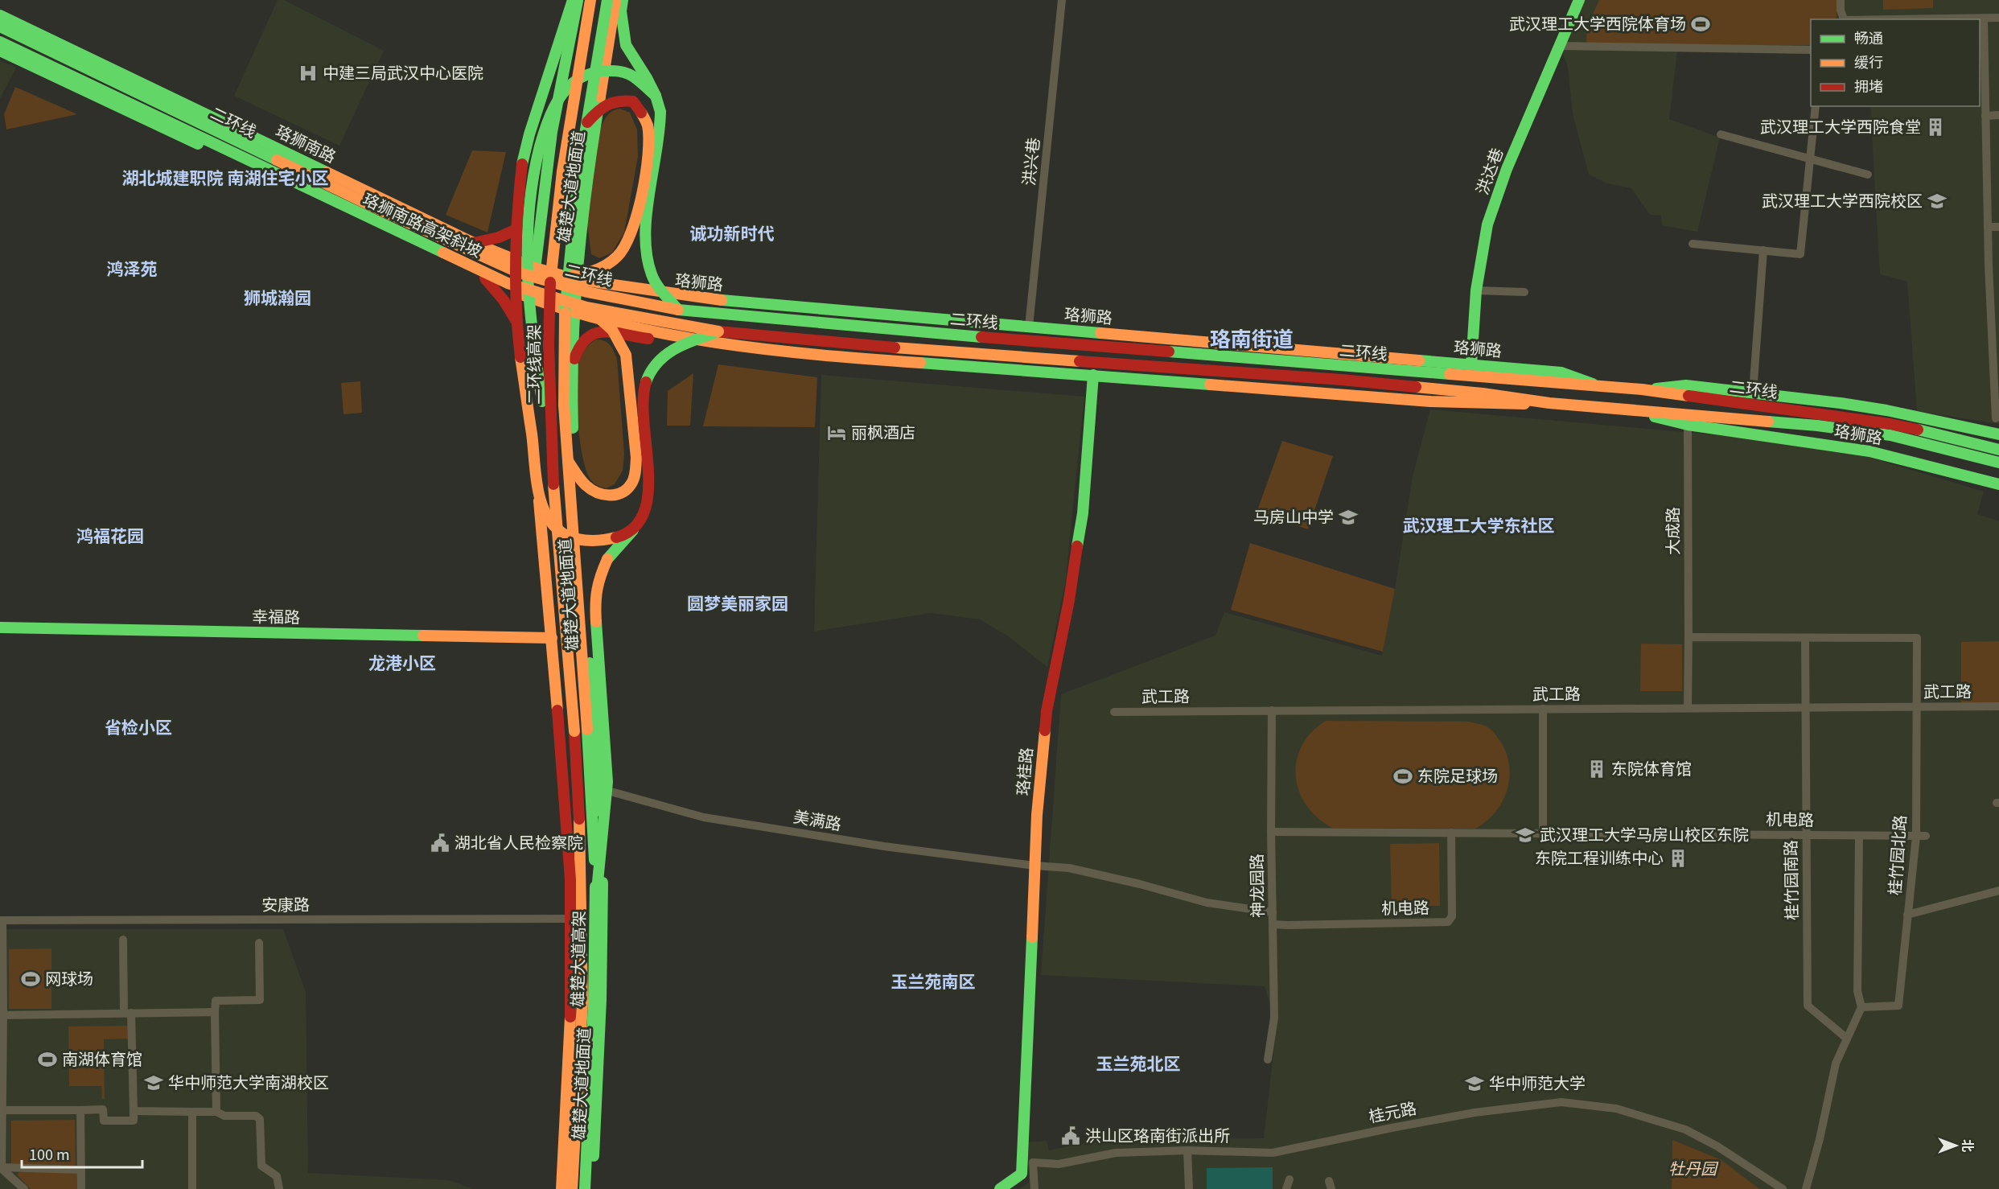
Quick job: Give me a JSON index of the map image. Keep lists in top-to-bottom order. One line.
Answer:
{"streets":{"main road":["二环线","珞狮南路","洪达巷","雄楚大道地面道","珞狮南路高架斜坡","珞狮路","二环线高架","幸福路","珞桂路","雄楚大道高架"],"street":["洪兴巷","大成路","武工路","机电路","美满路","桂竹园北路","桂竹园南路","神龙园路","安康路","桂元路"]},"crossings":[["二环线","珞狮南路"],["二环线","雄楚大道地面道"],["二环线","珞狮南路高架斜坡"],["二环线","珞狮路"],["珞狮南路","雄楚大道地面道"],["珞狮南路","珞狮路"],["洪兴巷","珞狮路"],["洪达巷","珞狮路"],["雄楚大道地面道","珞狮路"],["雄楚大道地面道","幸福路"],["雄楚大道地面道","美满路"],["雄楚大道地面道","安康路"],["珞狮路","大成路"],["二环线高架","雄楚大道高架"],["大成路","武工路"],["武工路","桂竹园北路"],["武工路","桂竹园南路"],["武工路","神龙园路"],["珞桂路","美满路"],["机电路","桂竹园北路"],["机电路","桂竹园南路"],["机电路","神龙园路"],["桂竹园北路","桂竹园南路"]],"districts":["湖北城建职院 南湖住宅小区","诚功新时代","鸿泽苑","狮城瀚园","珞南街道","武汉理工大学东社区","鸿福花园","圆梦美丽家园","龙港小区","省检小区","玉兰苑南区","玉兰苑北区"],"parks":["牡丹园"],"places":{"sports":["武汉理工大学西院体育场","东院足球场","网球场","南湖体育馆"],"hospital":["中建三局武汉中心医院"],"building":["武汉理工大学西院食堂","东院体育馆","东院工程训练中心"],"school or university":["武汉理工大学西院校区","马房山中学","武汉理工大学马房山校区东院","华中师范大学南湖校区","华中师范大学"],"hotel":["丽枫酒店"],"public building":["湖北省人民检察院","洪山区珞南街派出所"]},"legend":["畅通","缓行","拥堵"],"scale_bar":"100 m","north":"right"}
